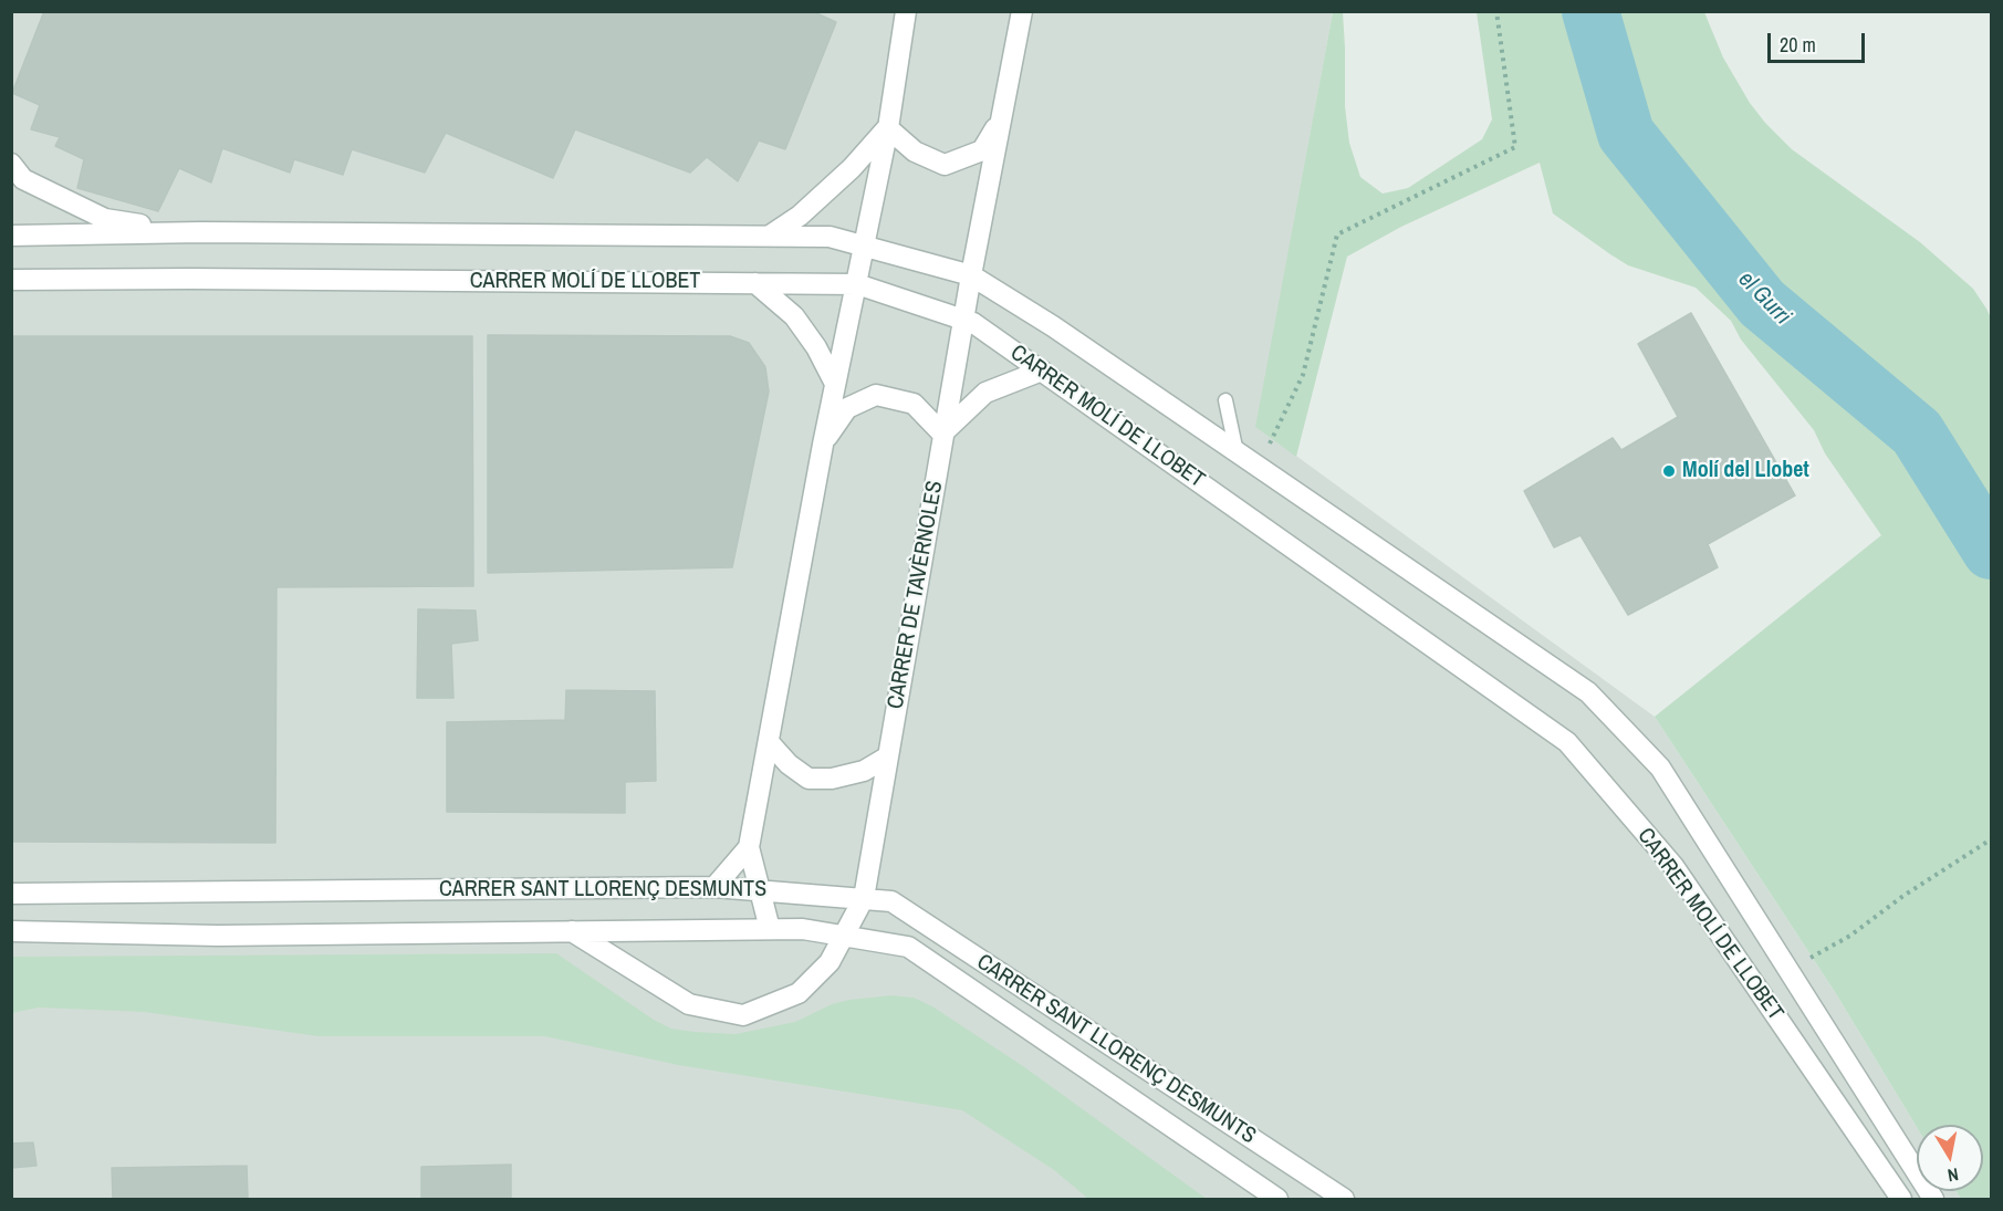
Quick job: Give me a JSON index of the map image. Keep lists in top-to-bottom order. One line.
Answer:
{"streets":{"street":["CARRER MOLÍ DE LLOBET","CARRER DE TAVÈRNOLES","CARRER SANT LLORENÇ DESMUNTS"]},"crossings":[["CARRER MOLÍ DE LLOBET","CARRER DE TAVÈRNOLES"],["CARRER DE TAVÈRNOLES","CARRER SANT LLORENÇ DESMUNTS"]],"water":["el Gurri"],"places":["Molí del Llobet"],"scale_bar":"20 m","north":"bottom"}
